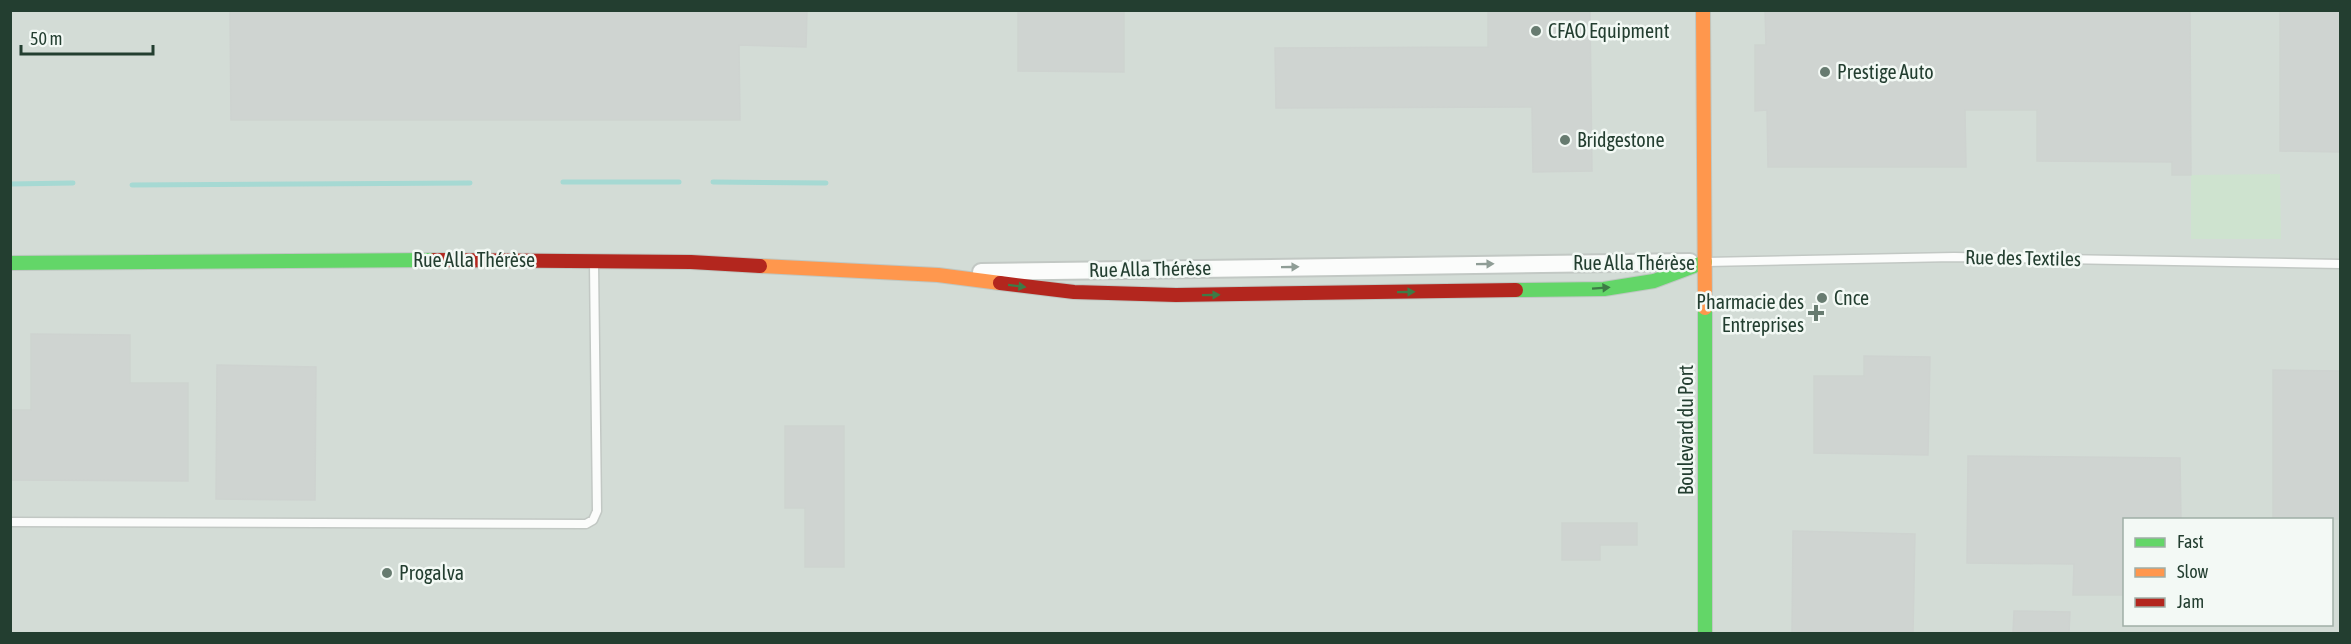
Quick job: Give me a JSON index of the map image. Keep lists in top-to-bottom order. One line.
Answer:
{"streets":{"street":["Rue Alla Thérèse","Boulevard du Port"],"lane":["Rue des Textiles"]},"crossings":[["Rue des Textiles","Rue Alla Thérèse"],["Rue des Textiles","Boulevard du Port"],["Rue Alla Thérèse","Boulevard du Port"]],"one_way":["Rue Alla Thérèse"],"places":{"other":["CFAO Equipment","Prestige Auto","Bridgestone","Cnce","Progalva"],"health":["Pharmacie des Entreprises"]},"legend":["Fast","Slow","Jam"],"scale_bar":"50 m"}
